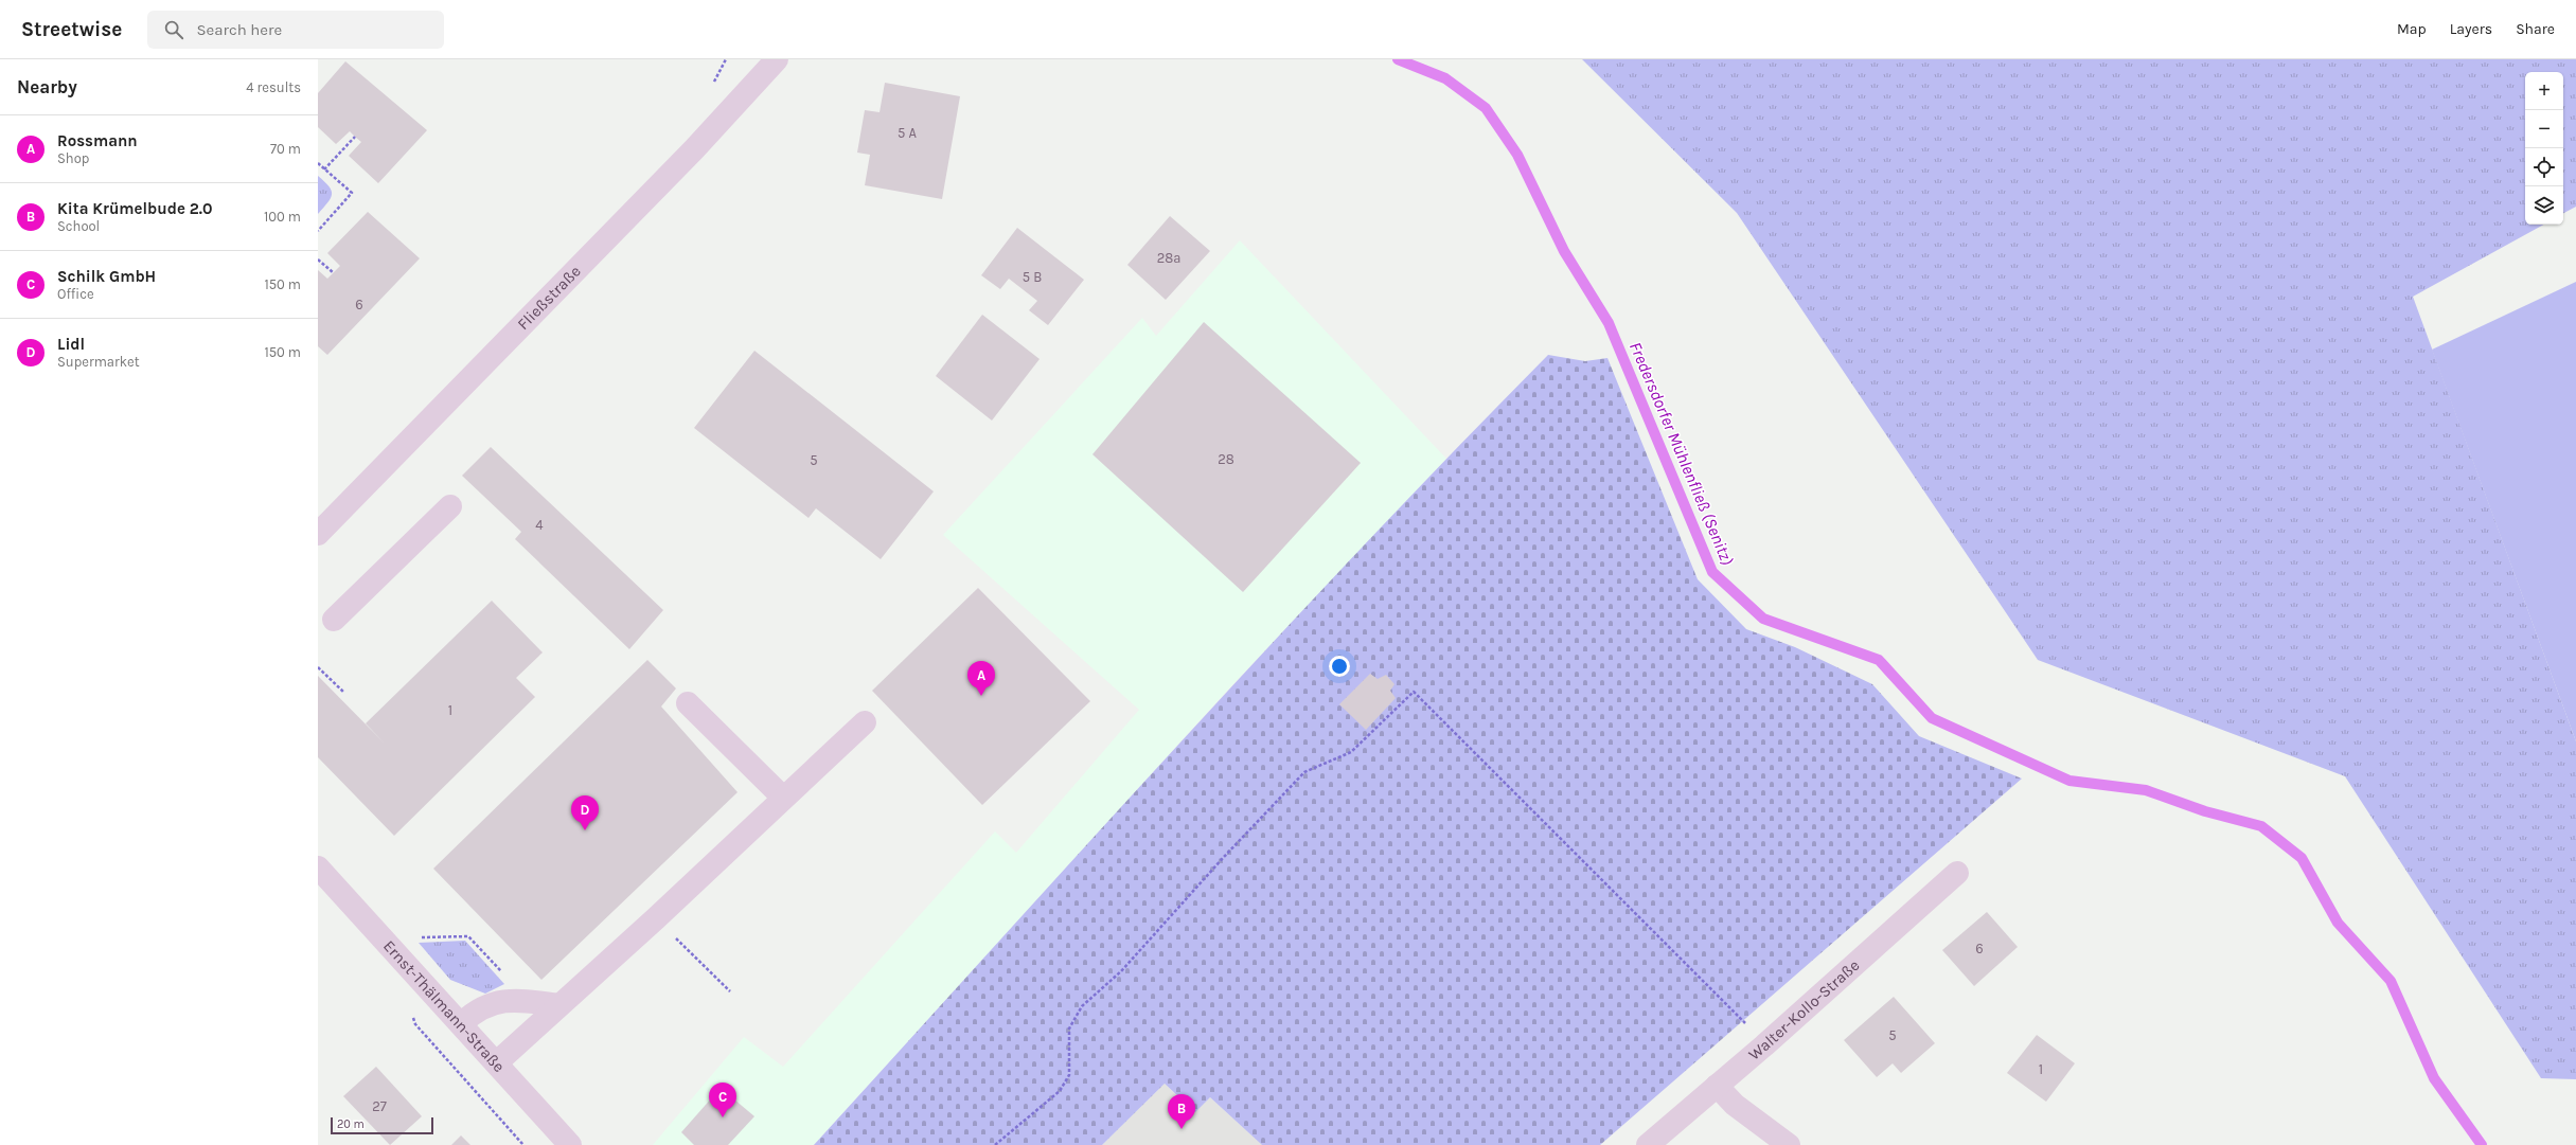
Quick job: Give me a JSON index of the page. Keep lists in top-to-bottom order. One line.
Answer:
{"streets":{"street":["Fließstraße","Ernst-Thälmann-Straße","Walter-Kollo-Straße"]},"water":["Fredersdorfer Mühlenfließ (Senitz)"],"house_numbers":["5 A","28a","5 B","6","28","5","4","1","6","5","1","27"],"scale_bar":"20 m","page":{"header":"Streetwise","search":"Search here","nav":["Map","Layers","Share"],"heading":["Nearby","4 results"],"map_buttons":["+","−"],"list":[{"mark":"A","name":"Rossmann","note":"Shop","value":"70 m"},{"mark":"B","name":"Kita Krümelbude 2.0","note":"School","value":"100 m"},{"mark":"C","name":"Schilk GmbH","note":"Office","value":"150 m"},{"mark":"D","name":"Lidl","note":"Supermarket","value":"150 m"}],"pins":["A","D","C","B"],"scale":"20 m"}}
